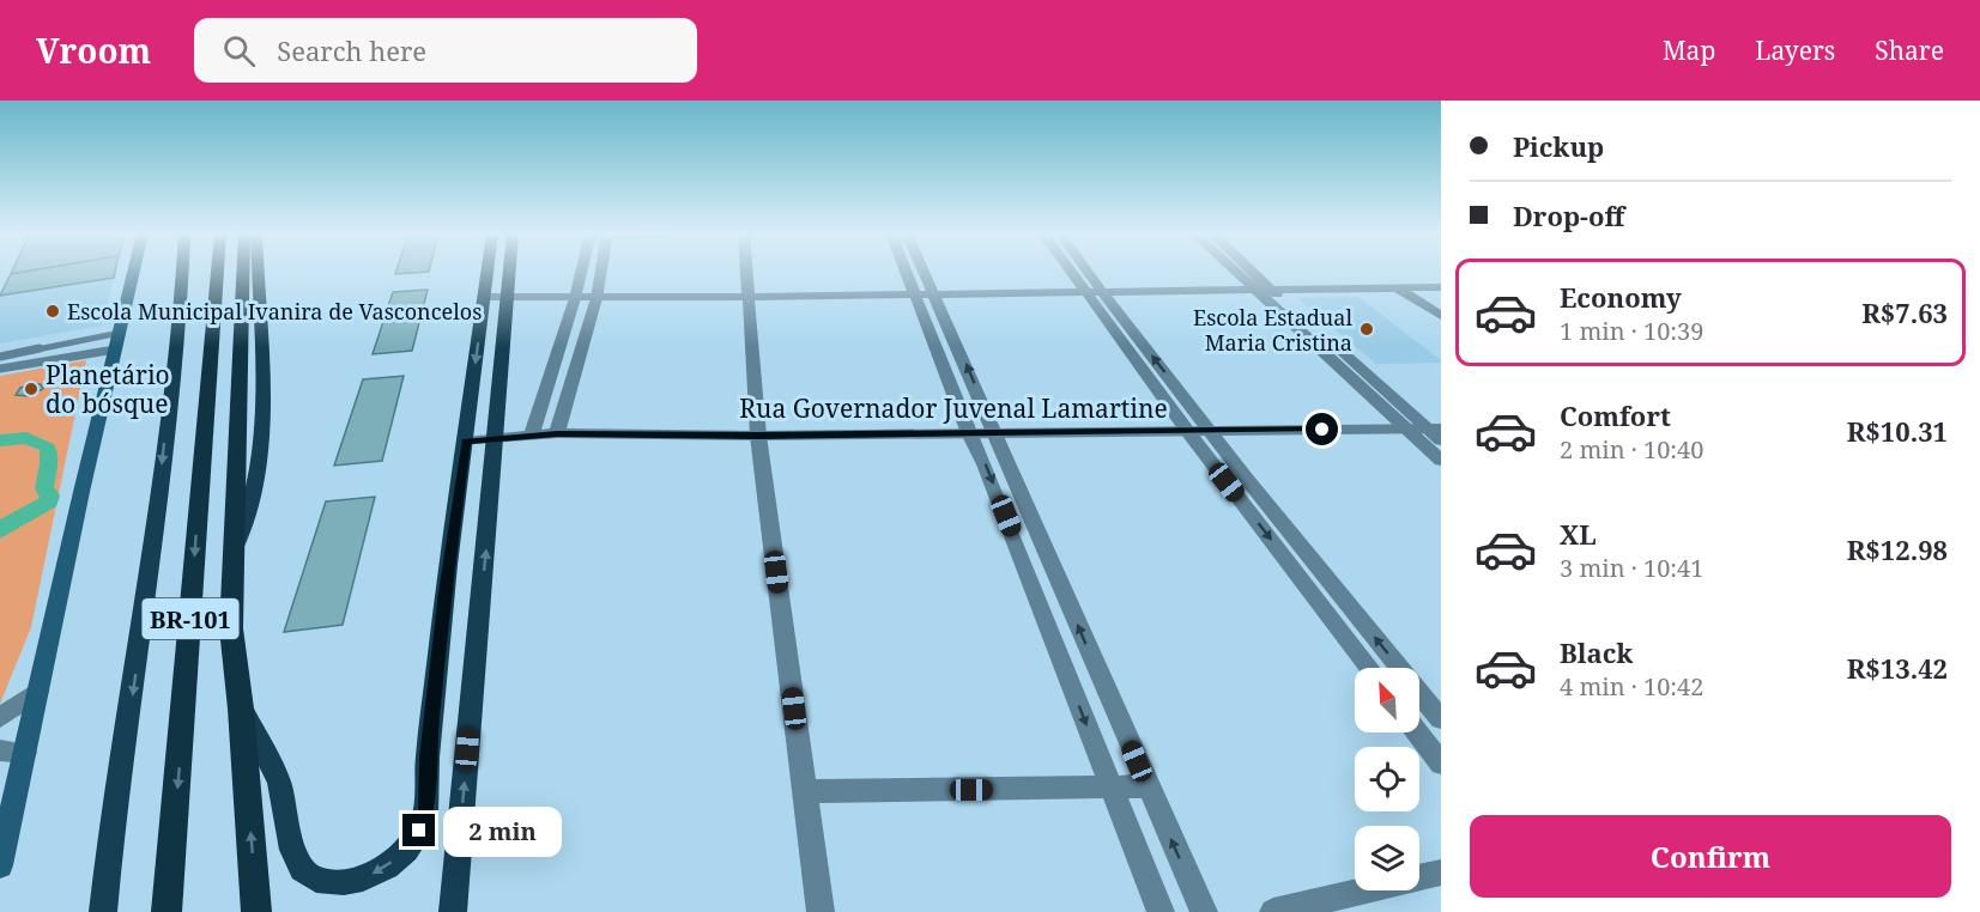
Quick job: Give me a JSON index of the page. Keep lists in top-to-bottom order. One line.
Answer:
{"streets":{"highway":["BR-101"],"street":["Rua Governador Juvenal Lamartine"]},"places":["Escola Municipal Ivanira de Vasconcelos","Escola Estadual Maria Cristina","Planetário do bósque"],"north":"top left","page":{"header":"Vroom","search":"Search here","nav":["Map","Layers","Share"],"banner":["Pickup","Drop-off"],"list":[{"name":"Economy","note":"1 min · 10:39","value":"R$7.63"},{"name":"Comfort","note":"2 min · 10:40","value":"R$10.31"},{"name":"XL","note":"3 min · 10:41","value":"R$12.98"},{"name":"Black","note":"4 min · 10:42","value":"R$13.42"}],"buttons":"Confirm","bubble":"2 min"}}
